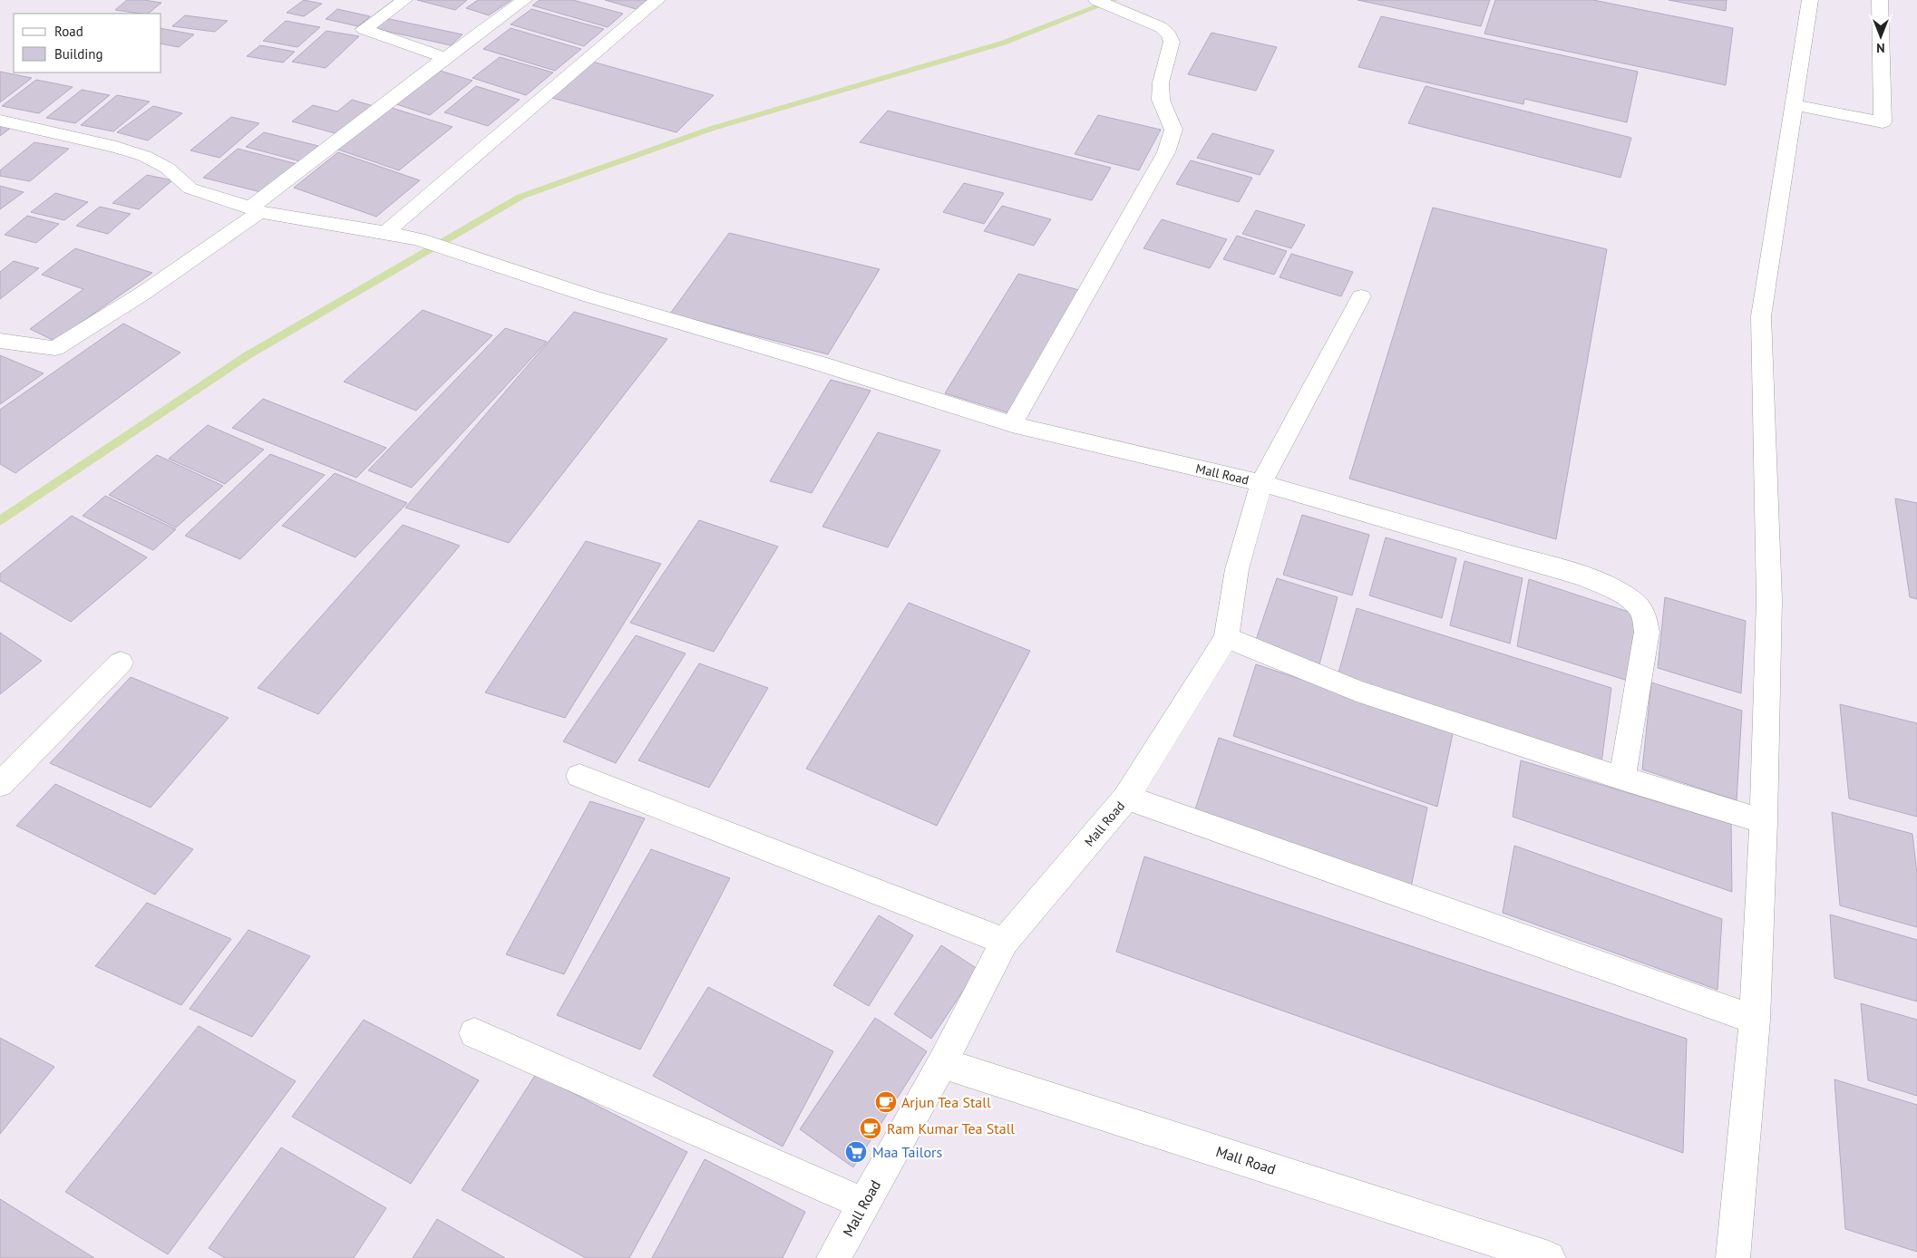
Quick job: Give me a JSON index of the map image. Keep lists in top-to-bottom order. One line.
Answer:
{"streets":{"street":["Mall Road"]},"places":{"cafe":["Arjun Tea Stall","Ram Kumar Tea Stall"],"supermarket":["Maa Tailors"]},"legend":["Road","Building"],"north":"bottom"}
